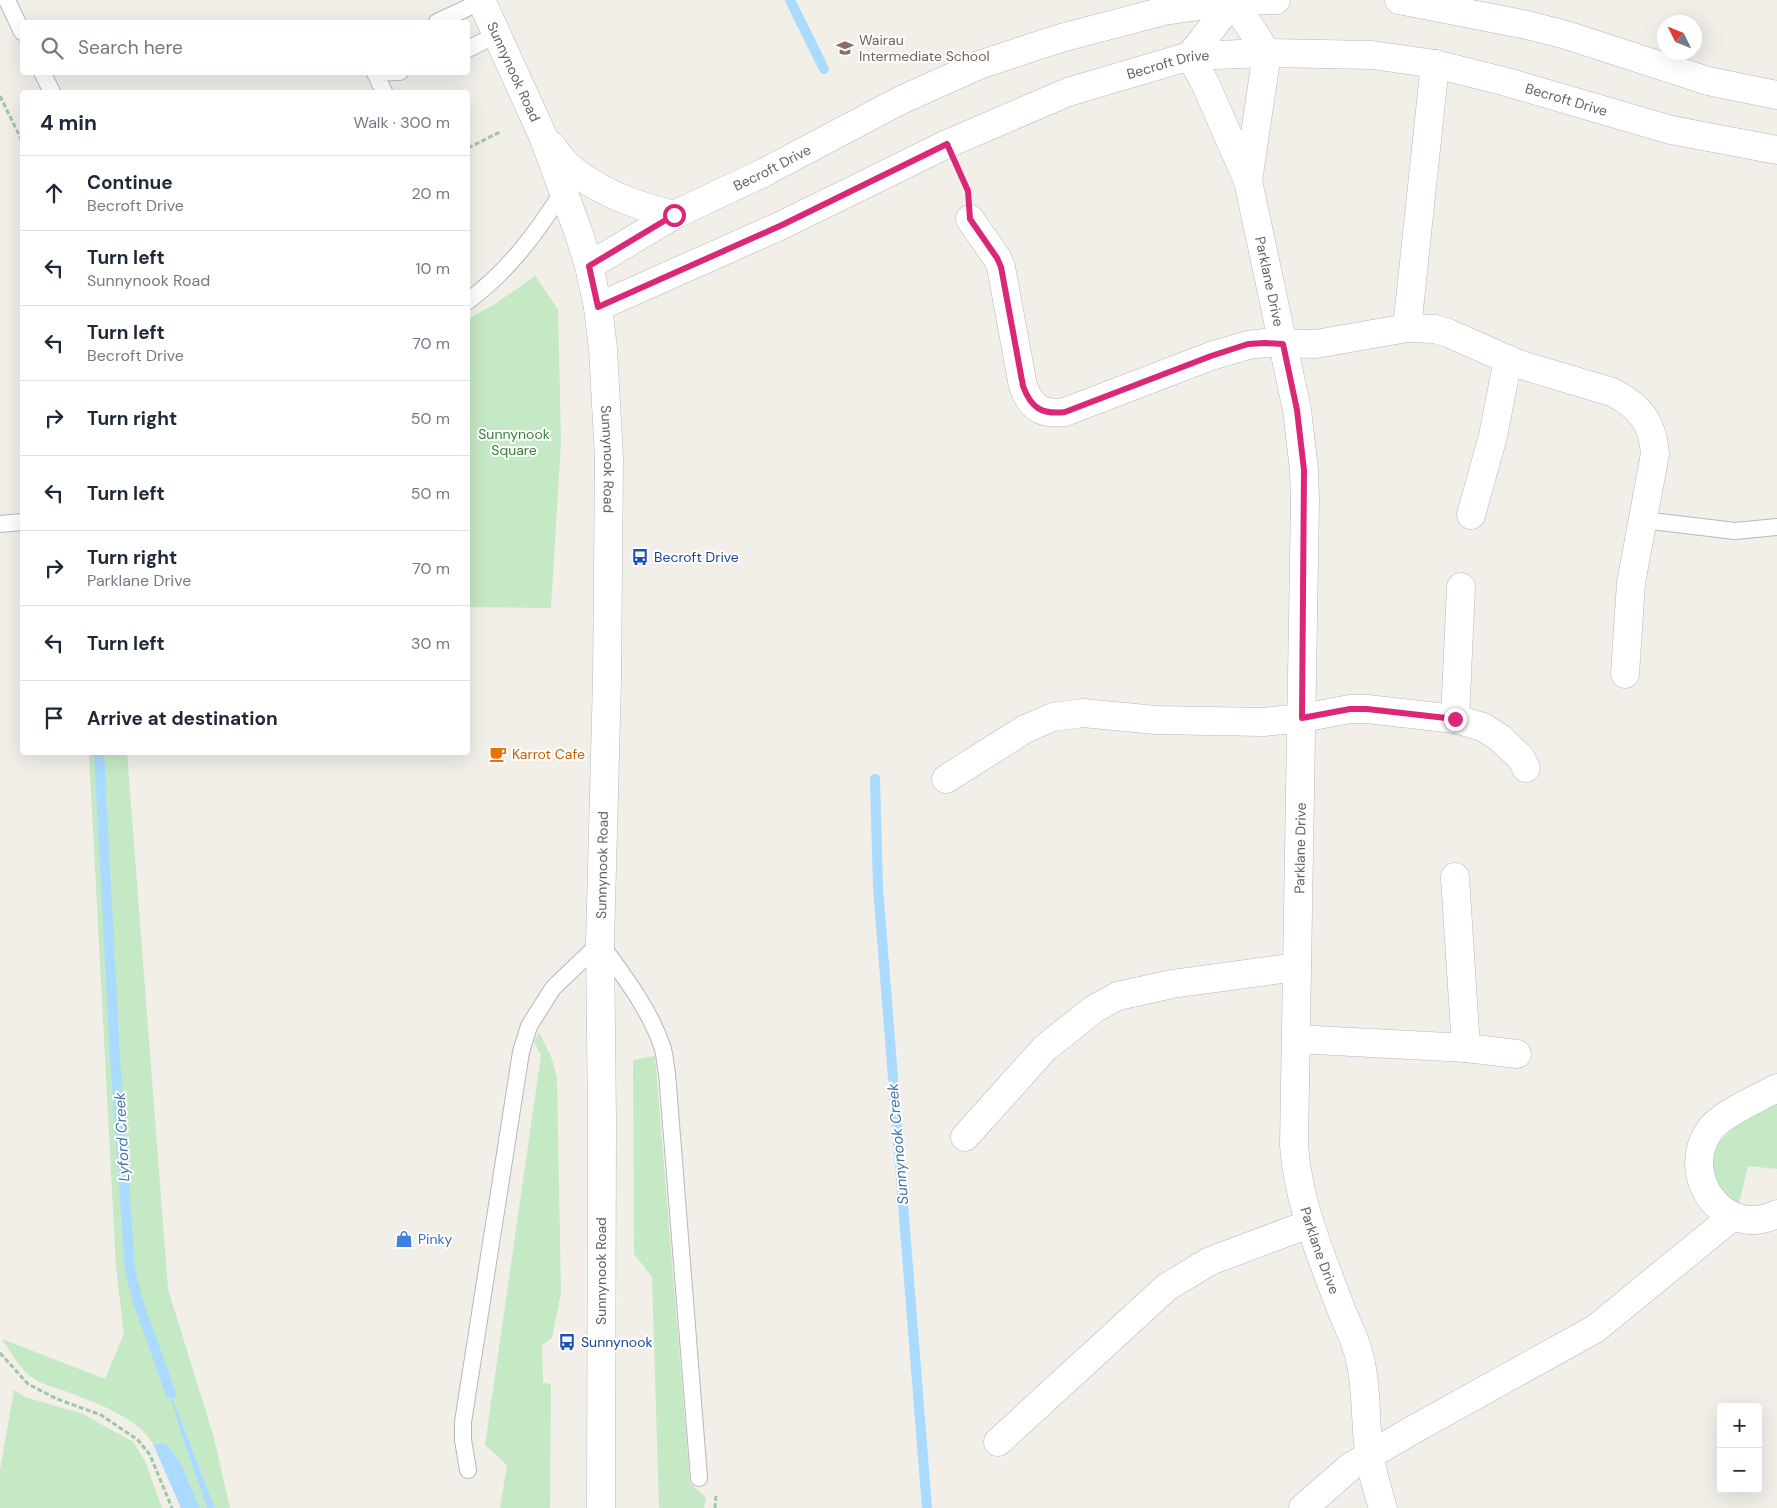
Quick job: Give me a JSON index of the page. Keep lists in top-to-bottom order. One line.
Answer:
{"streets":{"street":["Becroft Drive","Sunnynook Road","Parklane Drive"]},"crossings":[["Becroft Drive","Sunnynook Road"],["Becroft Drive","Parklane Drive"]],"water":["Lyford Creek","Sunnynook Creek"],"parks":["Sunnynook Square"],"places":{"school or university":["Wairau Intermediate School"],"bus stop":["Becroft Drive","Sunnynook"],"cafe":["Karrot Cafe"],"shop":["Pinky"]},"north":"top left","page":{"search":"Search here","heading":["4 min","Walk · 300 m"],"list":[["Continue","Becroft Drive","20 m"],["Turn left","Sunnynook Road","10 m"],["Turn left","Becroft Drive","70 m"],["Turn right","50 m"],["Turn left","50 m"],["Turn right","Parklane Drive","70 m"],["Turn left","30 m"],"Arrive at destination"],"map_buttons":["+","−"]}}
